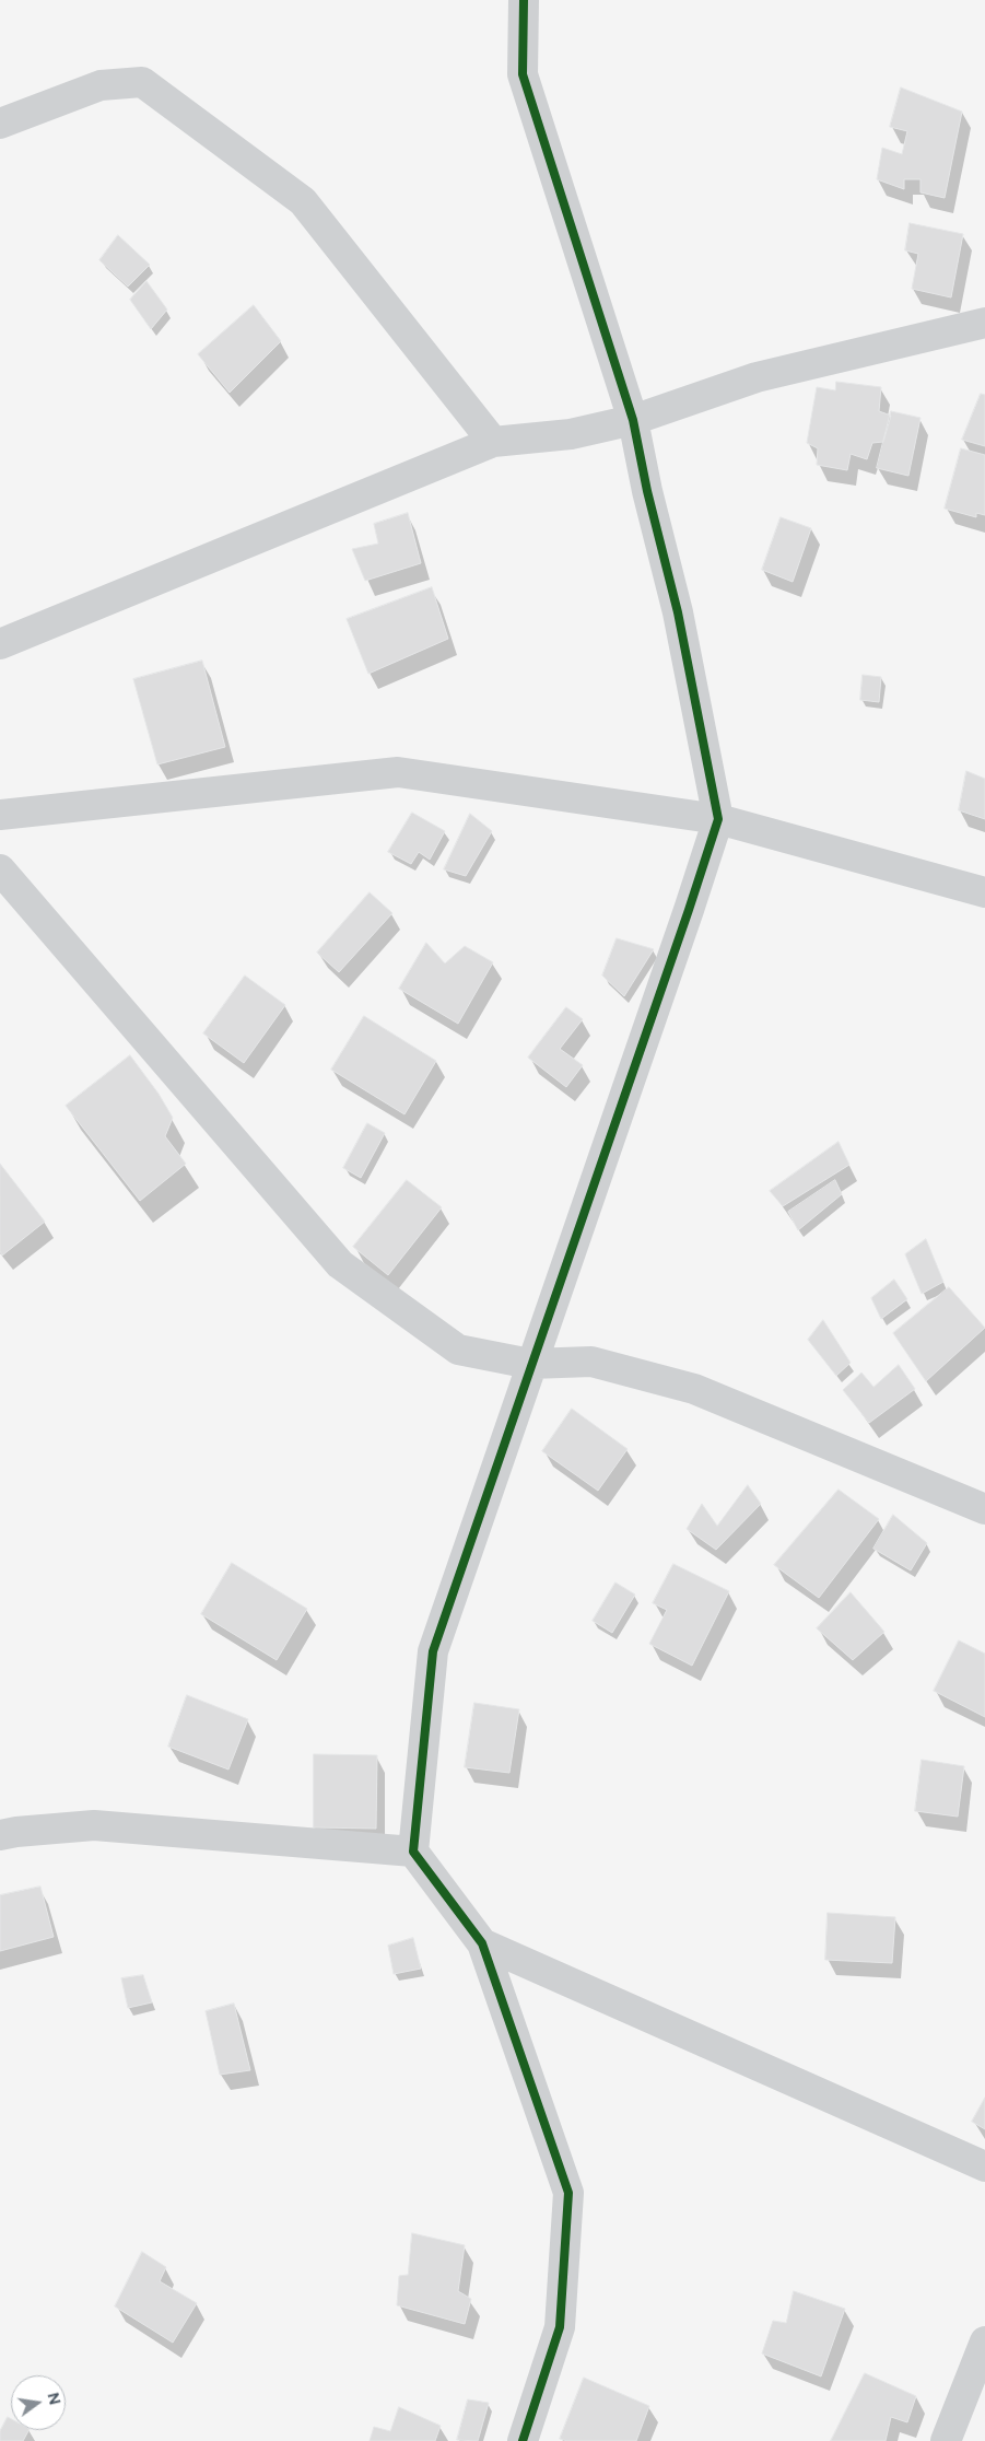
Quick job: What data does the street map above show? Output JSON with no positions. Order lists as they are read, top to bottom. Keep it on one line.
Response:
{"north":"right"}
